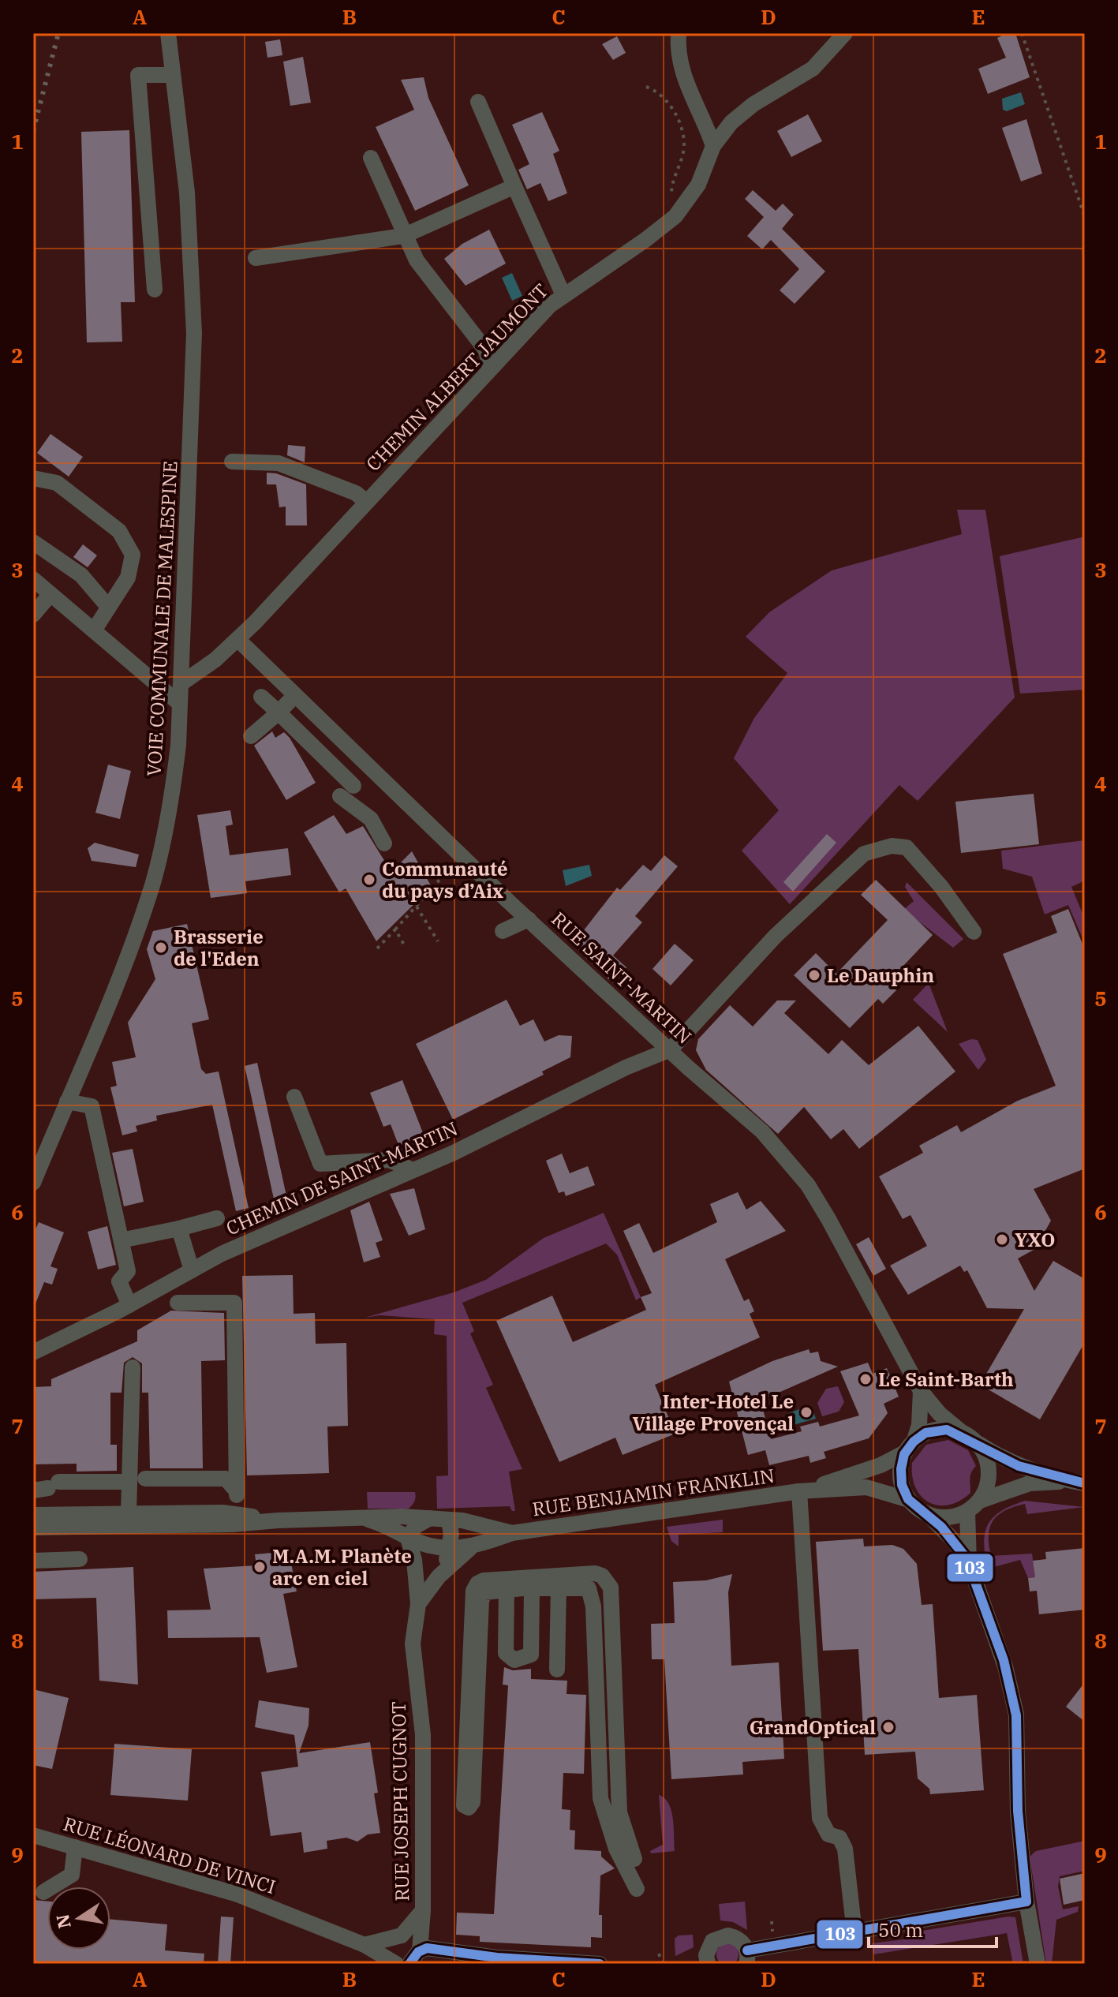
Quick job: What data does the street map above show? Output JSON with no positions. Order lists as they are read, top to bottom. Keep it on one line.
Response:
{"streets":{"street":["CHEMIN ALBERT JAUMONT","VOIE COMMUNALE DE MALESPINE","RUE SAINT-MARTIN","CHEMIN DE SAINT-MARTIN","RUE BENJAMIN FRANKLIN","RUE JOSEPH CUGNOT","RUE LÉONARD DE VINCI"]},"crossings":[["CHEMIN ALBERT JAUMONT","VOIE COMMUNALE DE MALESPINE"],["CHEMIN ALBERT JAUMONT","RUE SAINT-MARTIN"],["RUE SAINT-MARTIN","CHEMIN DE SAINT-MARTIN"],["RUE SAINT-MARTIN","RUE BENJAMIN FRANKLIN"]],"places":["Communauté du pays d’Aix","Brasserie de l'Eden","Le Dauphin","YXO","Le Saint-Barth","Inter-Hotel Le Village Provençal","M.A.M. Planète arc en ciel","GrandOptical"],"lines":["transit line 103"],"scale_bar":"50 m","north":"left","grid":{"columns":["A","B","C","D","E"],"rows":["1","2","3","4","5","6","7","8","9"]}}
